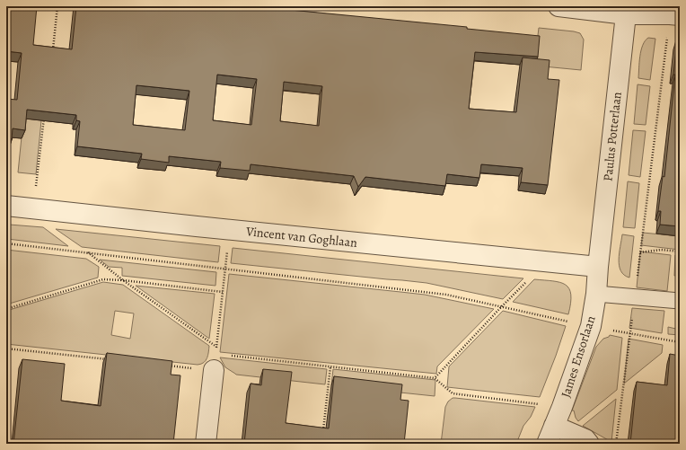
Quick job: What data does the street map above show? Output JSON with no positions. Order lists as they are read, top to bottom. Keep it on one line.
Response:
{"streets":{"street":["Paulus Potterlaan","Vincent van Goghlaan","James Ensorlaan"]},"crossings":[["Paulus Potterlaan","Vincent van Goghlaan"],["Paulus Potterlaan","James Ensorlaan"],["Vincent van Goghlaan","James Ensorlaan"]]}
